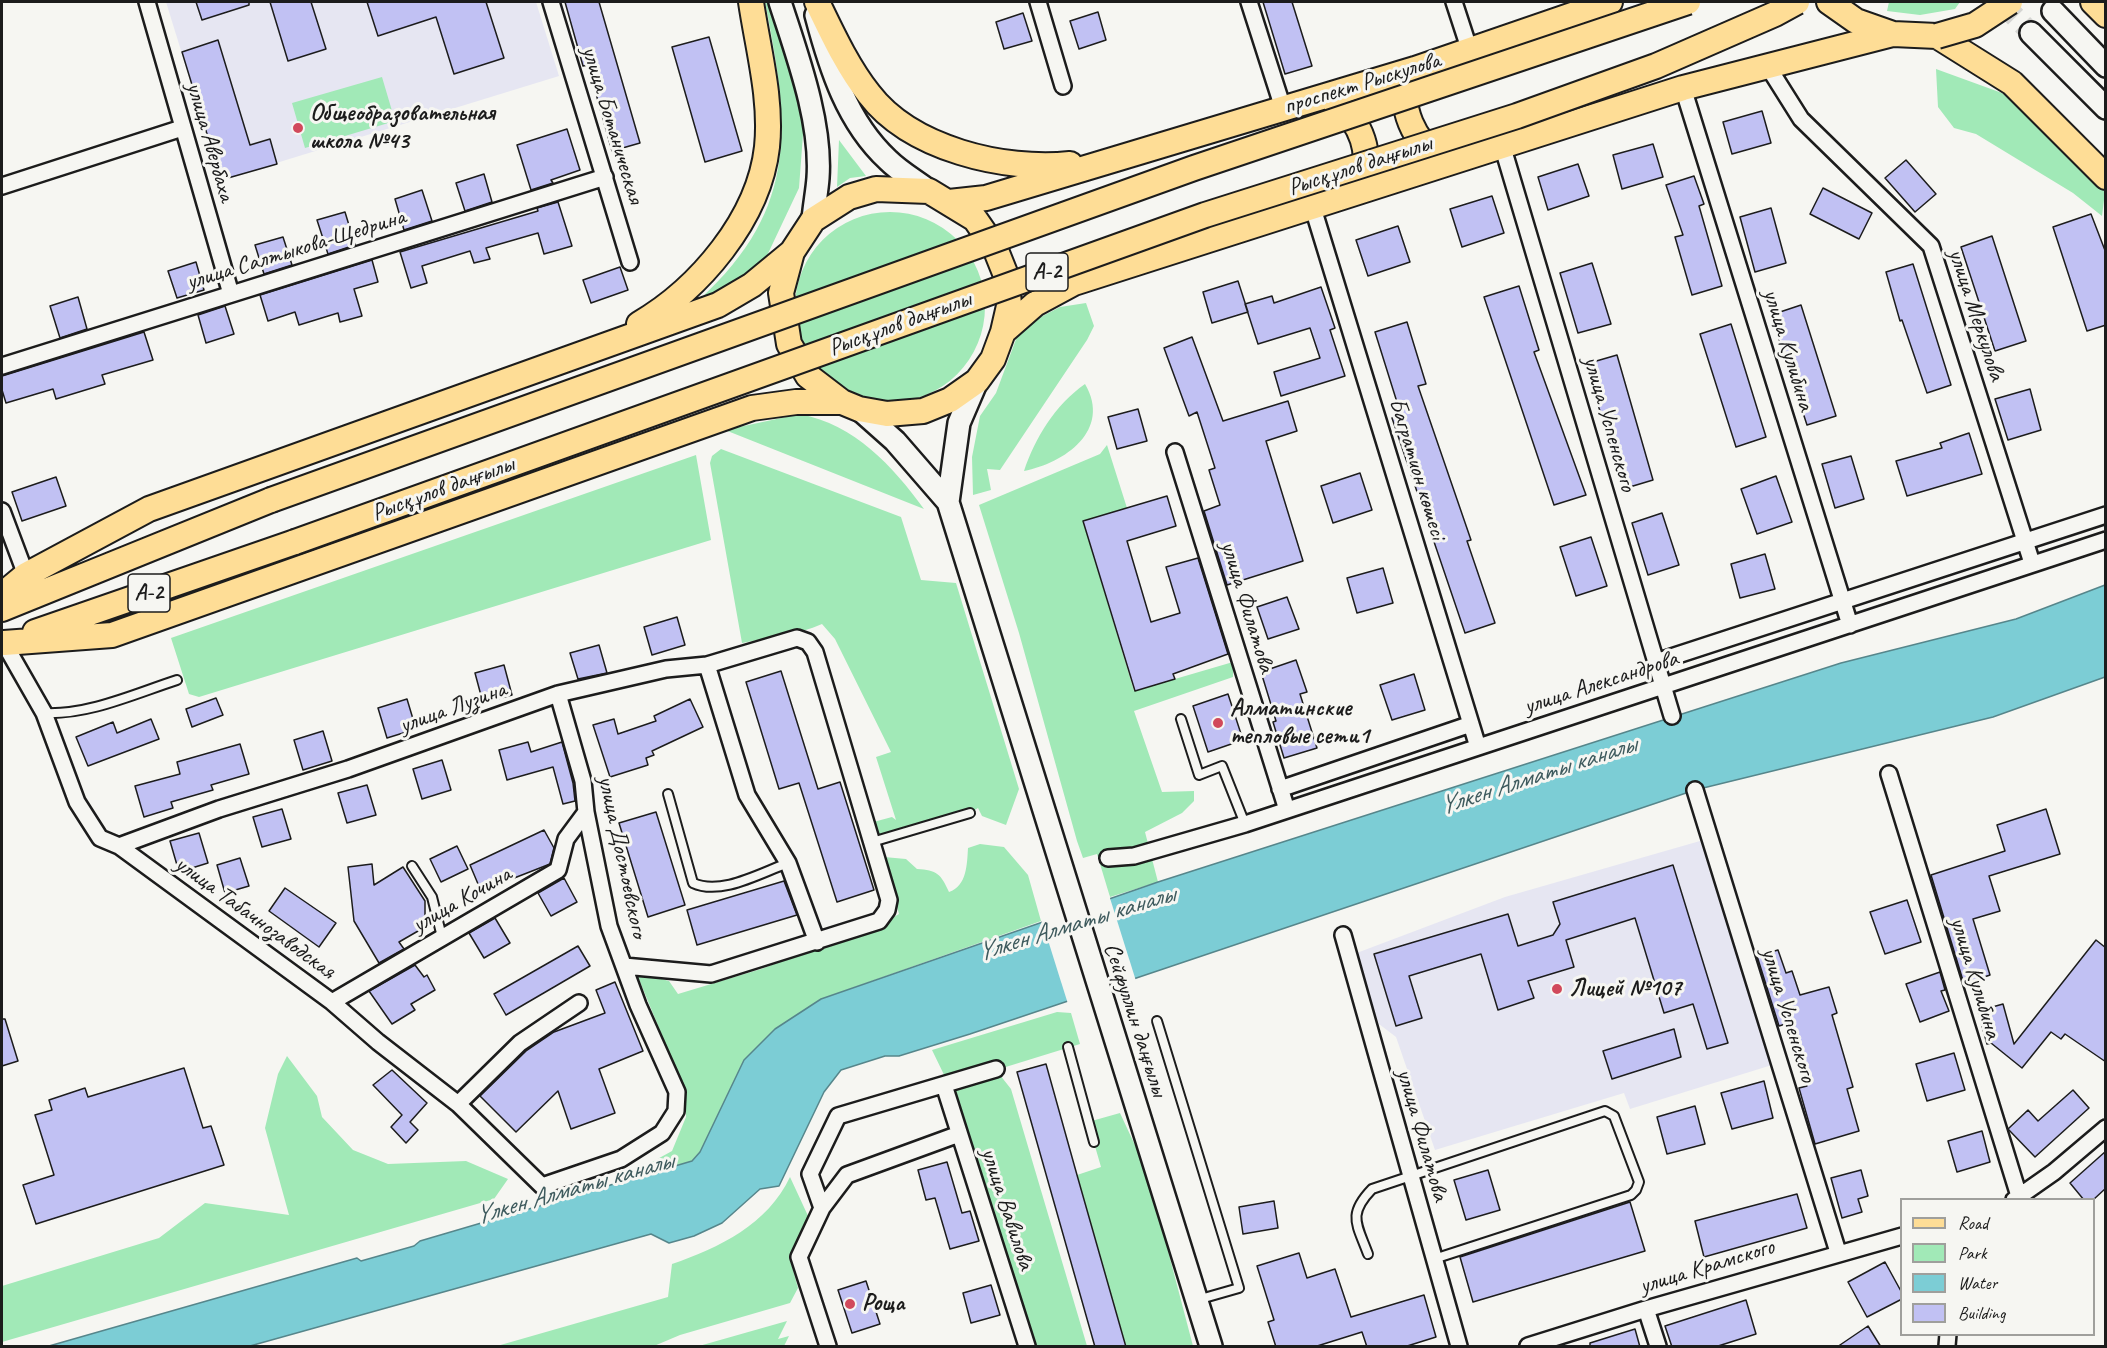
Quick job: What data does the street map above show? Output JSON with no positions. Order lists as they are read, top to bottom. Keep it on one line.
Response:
{"streets":{"main road":["проспект Рыскулова","Рысқұлов даңғылы","A-2","Сейфуллин даңғылы"],"street":["улица Ботаническая","улица Авербаха","улица Салтыкова-Щедрина","улица Меркулова","улица Кулибина","улица Успенского","Багратион көшесі","улица Филатова","улица Александрова","улица Лузина","улица Достоевского","улица Кочина","улица Табачнозаводская","улица Вавилова","улица Крамского"]},"crossings":[["улица Ботаническая","улица Салтыкова-Щедрина"],["улица Авербаха","улица Салтыкова-Щедрина"],["Рысқұлов даңғылы","улица Табачнозаводская"],["улица Меркулова","улица Александрова"],["улица Кулибина","улица Александрова"],["улица Успенского","улица Александрова"],["улица Успенского","улица Крамского"],["Багратион көшесі","улица Александрова"],["улица Филатова","улица Александрова"],["улица Лузина","улица Достоевского"],["улица Лузина","улица Табачнозаводская"],["улица Достоевского","улица Кочина"],["улица Достоевского","улица Табачнозаводская"],["улица Кочина","улица Табачнозаводская"]],"water":["Үлкен Алматы каналы"],"places":["Общеобразовательная школа №43","Алматинские тепловые сети1","Лицей №107","Роща"],"legend":["Road","Park","Water","Building"]}
